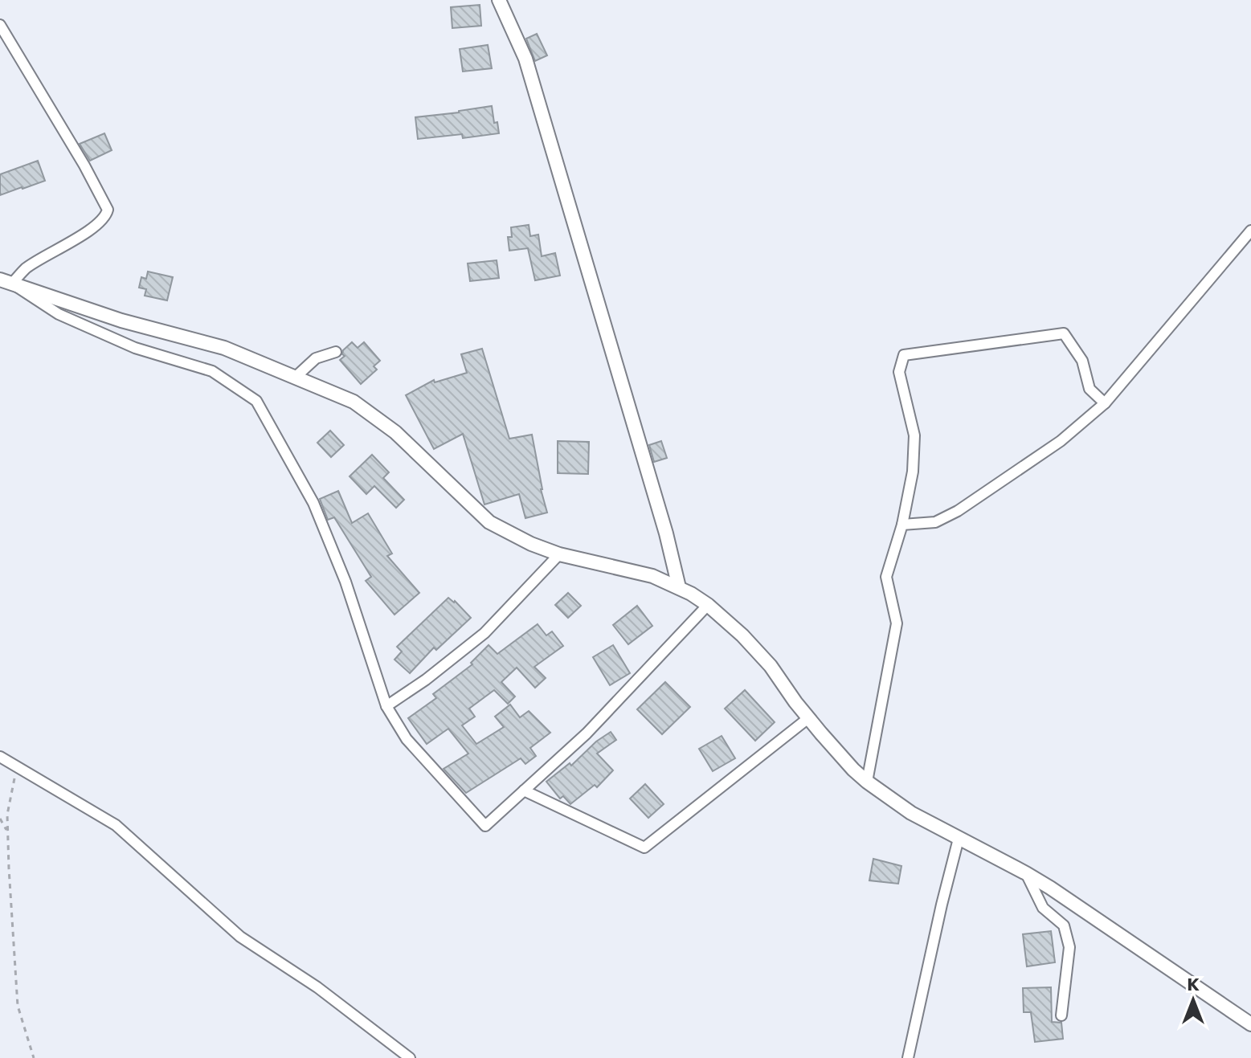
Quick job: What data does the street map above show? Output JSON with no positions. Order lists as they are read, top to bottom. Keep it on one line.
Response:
{"north":"top"}
